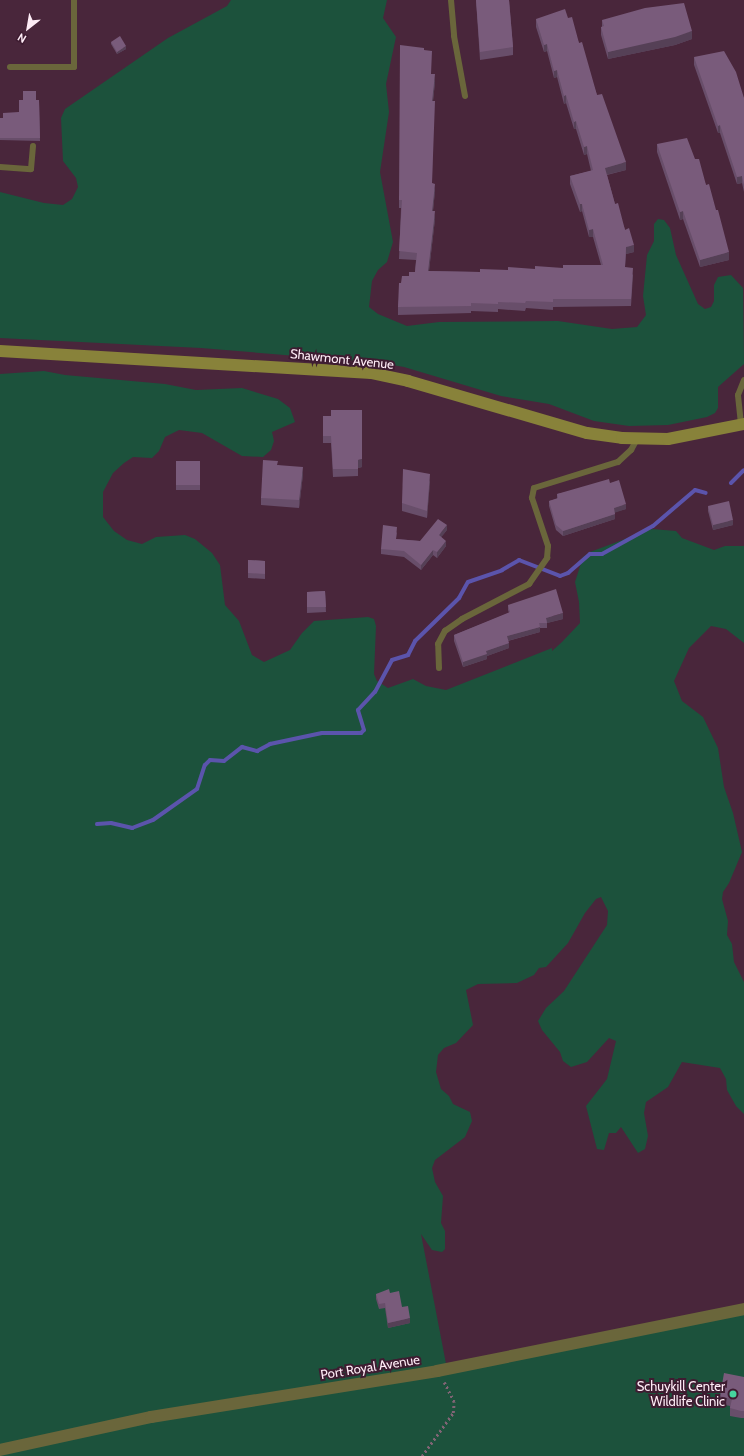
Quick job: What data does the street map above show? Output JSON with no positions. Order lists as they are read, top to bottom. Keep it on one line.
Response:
{"streets":{"main road":["Shawmont Avenue"],"street":["Port Royal Avenue"]},"places":["Schuykill Center Wildlife Clinic"],"north":"bottom left"}
